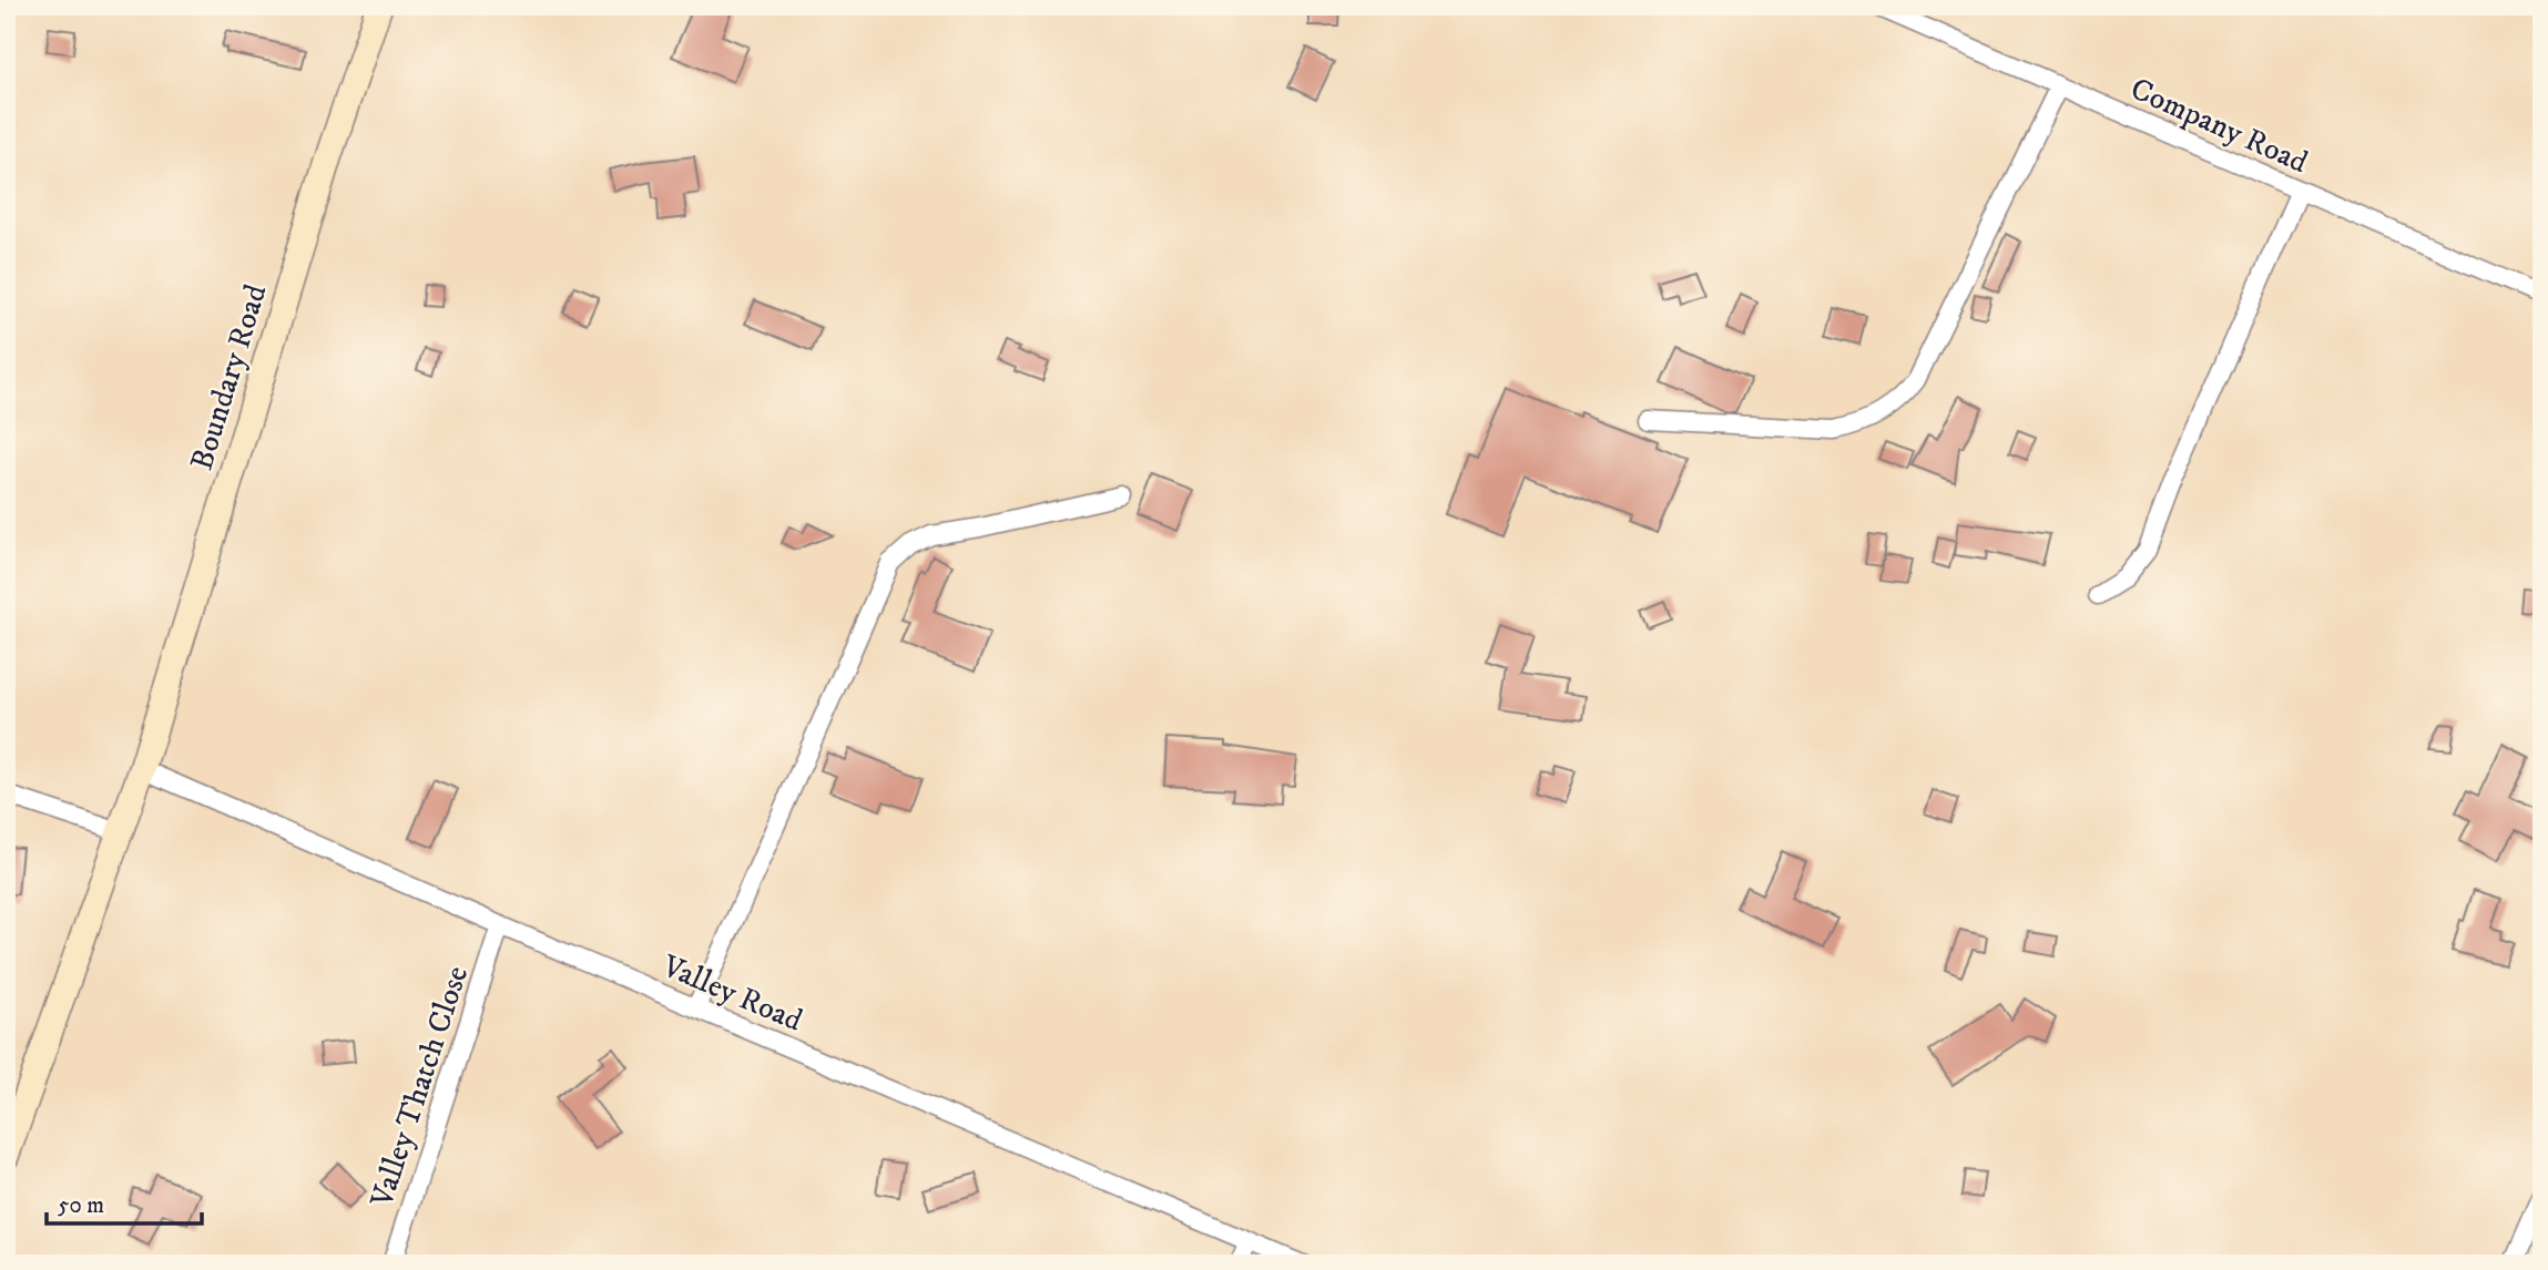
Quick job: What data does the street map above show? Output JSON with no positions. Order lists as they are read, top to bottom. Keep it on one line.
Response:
{"streets":{"main road":["Boundary Road"],"street":["Company Road","Valley Road","Valley Thatch Close"]},"crossings":[["Boundary Road","Valley Road"],["Valley Road","Valley Thatch Close"]],"scale_bar":"50 m"}
